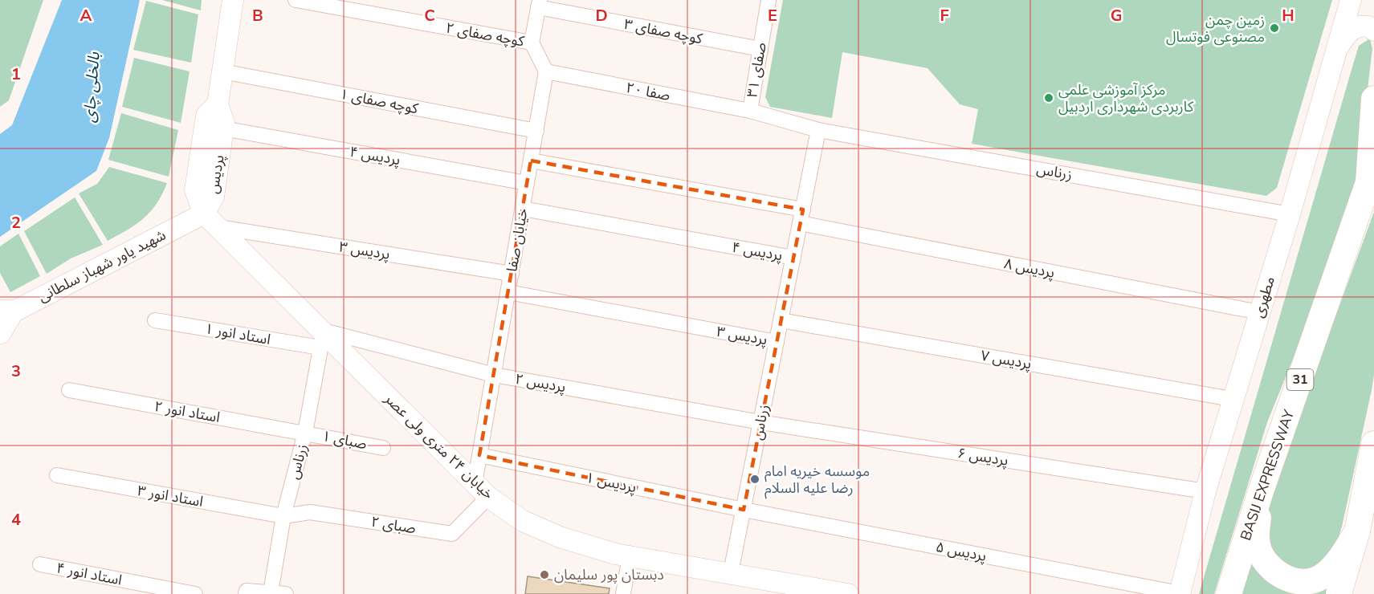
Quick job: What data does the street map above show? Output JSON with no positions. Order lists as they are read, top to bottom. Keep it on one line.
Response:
{"streets":{"highway":["31","BASIJ EXPRESSWAY"],"street":["کوچه صفای ۳","کوچه صفای ۲","صفای ۳۱","صفا ۲۰","کوچه صفای ۱","پردیس ۴","زرناس","پردیس","خیابان صفا","پردیس ۳","شهید یاور شهباز سلطانی","پردیس ۸","مطهری","استاد انور ۱","پردیس ۷","پردیس ۲","استاد انور ۲","صبای ۱","خیابان ۲۴ متری ولی عصر","پردیس ۶","پردیس ۱","استاد انور ۳","صبای ۲","پردیس ۵","استاد انور ۴"]},"crossings":[["کوچه صفای ۳","صفای ۳۱"],["صفای ۳۱","صفا ۲۰"],["صفای ۳۱","زرناس"],["صفا ۲۰","زرناس"],["صفا ۲۰","خیابان صفا"],["کوچه صفای ۱","پردیس"],["کوچه صفای ۱","خیابان صفا"],["پردیس ۴","زرناس"],["پردیس ۴","پردیس"],["پردیس ۴","خیابان صفا"],["زرناس","پردیس ۳"],["زرناس","پردیس ۸"],["زرناس","مطهری"],["زرناس","استاد انور ۱"],["زرناس","پردیس ۷"],["زرناس","پردیس ۲"],["زرناس","استاد انور ۲"],["زرناس","صبای ۱"],["زرناس","خیابان ۲۴ متری ولی عصر"],["زرناس","پردیس ۶"],["زرناس","پردیس ۱"],["زرناس","استاد انور ۳"],["زرناس","صبای ۲"],["زرناس","پردیس ۵"],["پردیس","پردیس ۳"],["پردیس","شهید یاور شهباز سلطانی"],["پردیس","خیابان ۲۴ متری ولی عصر"],["خیابان صفا","پردیس ۳"],["خیابان صفا","پردیس ۸"],["خیابان صفا","پردیس ۲"],["خیابان صفا","خیابان ۲۴ متری ولی عصر"],["خیابان صفا","پردیس ۱"],["خیابان صفا","صبای ۲"],["پردیس ۳","شهید یاور شهباز سلطانی"],["پردیس ۳","خیابان ۲۴ متری ولی عصر"],["شهید یاور شهباز سلطانی","خیابان ۲۴ متری ولی عصر"],["پردیس ۸","مطهری"],["مطهری","پردیس ۷"],["مطهری","پردیس ۶"],["مطهری","پردیس ۵"],["استاد انور ۱","پردیس ۲"],["استاد انور ۱","خیابان ۲۴ متری ولی عصر"],["پردیس ۲","خیابان ۲۴ متری ولی عصر"],["پردیس ۲","پردیس ۶"],["استاد انور ۲","صبای ۱"],["خیابان ۲۴ متری ولی عصر","صبای ۲"],["پردیس ۱","پردیس ۵"],["استاد انور ۳","صبای ۲"]],"water":["بالخلی چای"],"places":["زمین چمن مصنوعی فوتسال","مرکز آموزشی علمی کاربردی شهرداری اردبیل","موسسه خیریه امام رضا علیه السلام","دبستان پور سلیمان"],"grid":{"columns":["A","B","C","D","E","F","G","H"],"rows":["1","2","3","4"]}}
